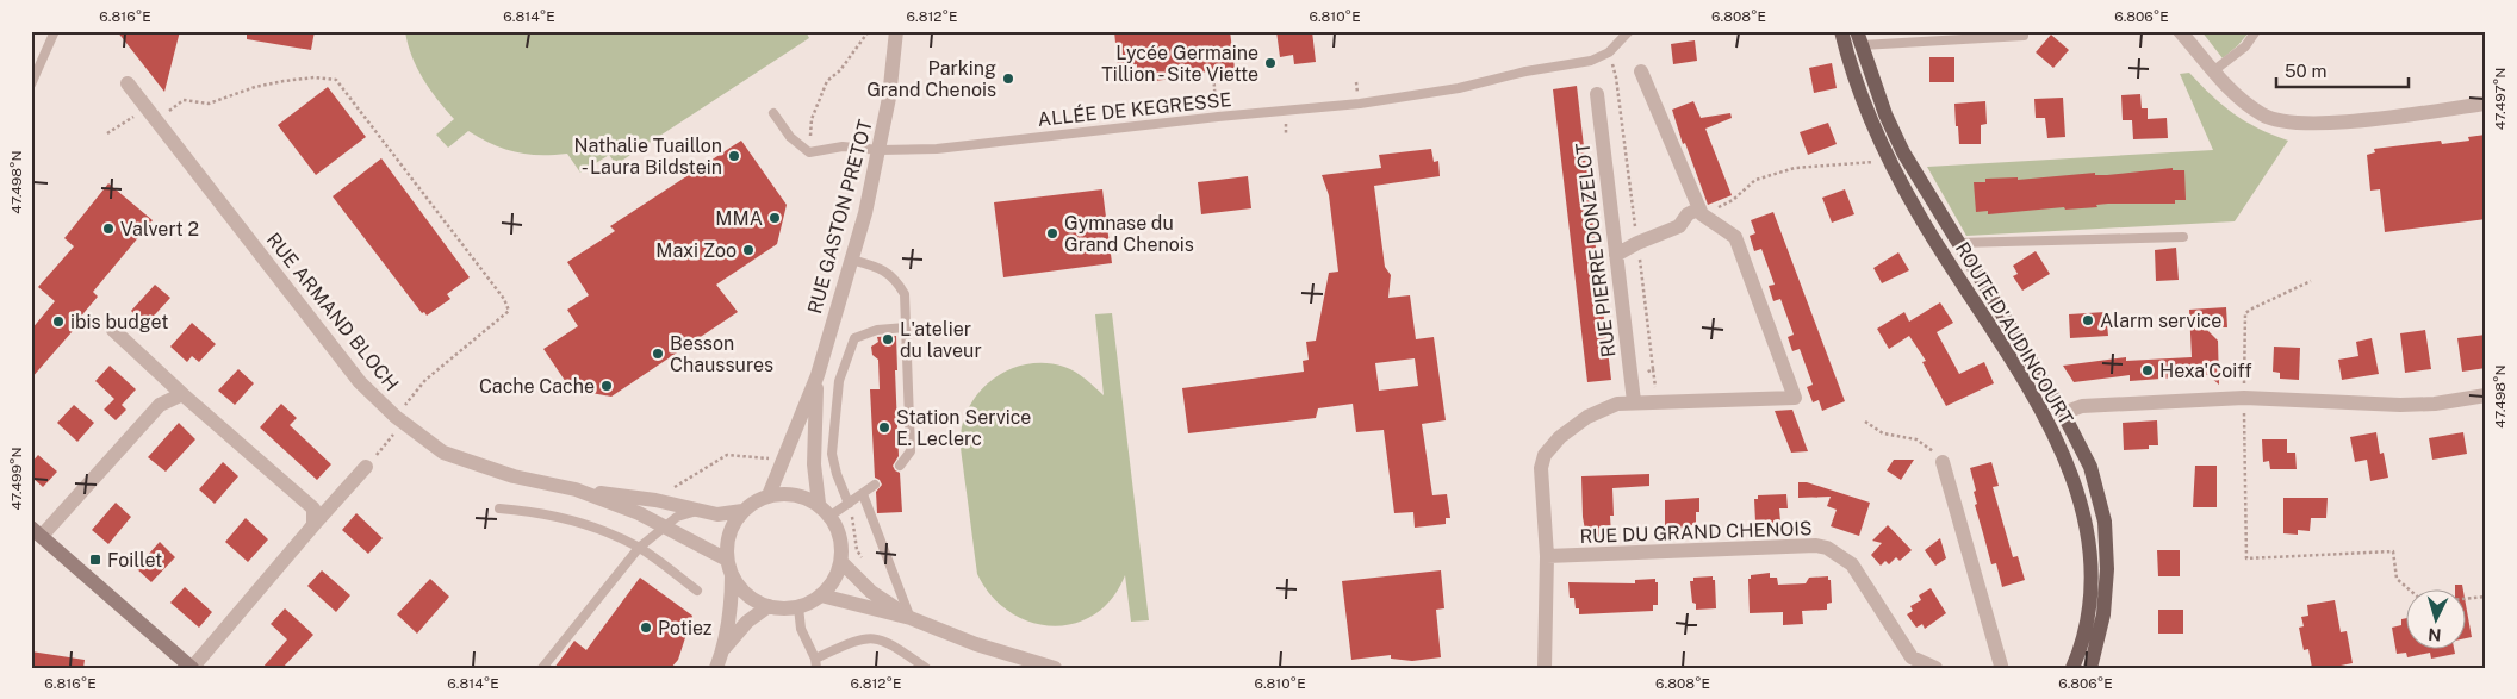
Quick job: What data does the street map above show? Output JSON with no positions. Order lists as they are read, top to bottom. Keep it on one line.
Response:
{"streets":{"main road":["ROUTE D'AUDINCOURT"],"street":["RUE GASTON PRETOT","RUE PIERRE DONZELOT","RUE ARMAND BLOCH","RUE DU GRAND CHENOIS"],"lane":["ALLÉE DE KEGRESSE"]},"crossings":[["ALLÉE DE KEGRESSE","RUE GASTON PRETOT"],["RUE GASTON PRETOT","RUE ARMAND BLOCH"]],"places":{"other":["Lycée Germaine Tillion - Site Viette","Parking Grand Chenois","Nathalie Tuaillon - Laura Bildstein","MMA","Valvert 2","Gymnase du Grand Chenois","Maxi Zoo","Alarm service","ibis budget","L'atelier du laveur","Besson Chaussures","Hexa'Coiff","Cache Cache","Station Service E. Leclerc","Potiez"],"transit":["Foillet"]},"scale_bar":"50 m","north":"bottom","coordinates":["6.816°E","6.814°E","6.812°E","6.810°E","6.808°E","6.806°E","47.497°N","47.498°N","47.499°N"]}
